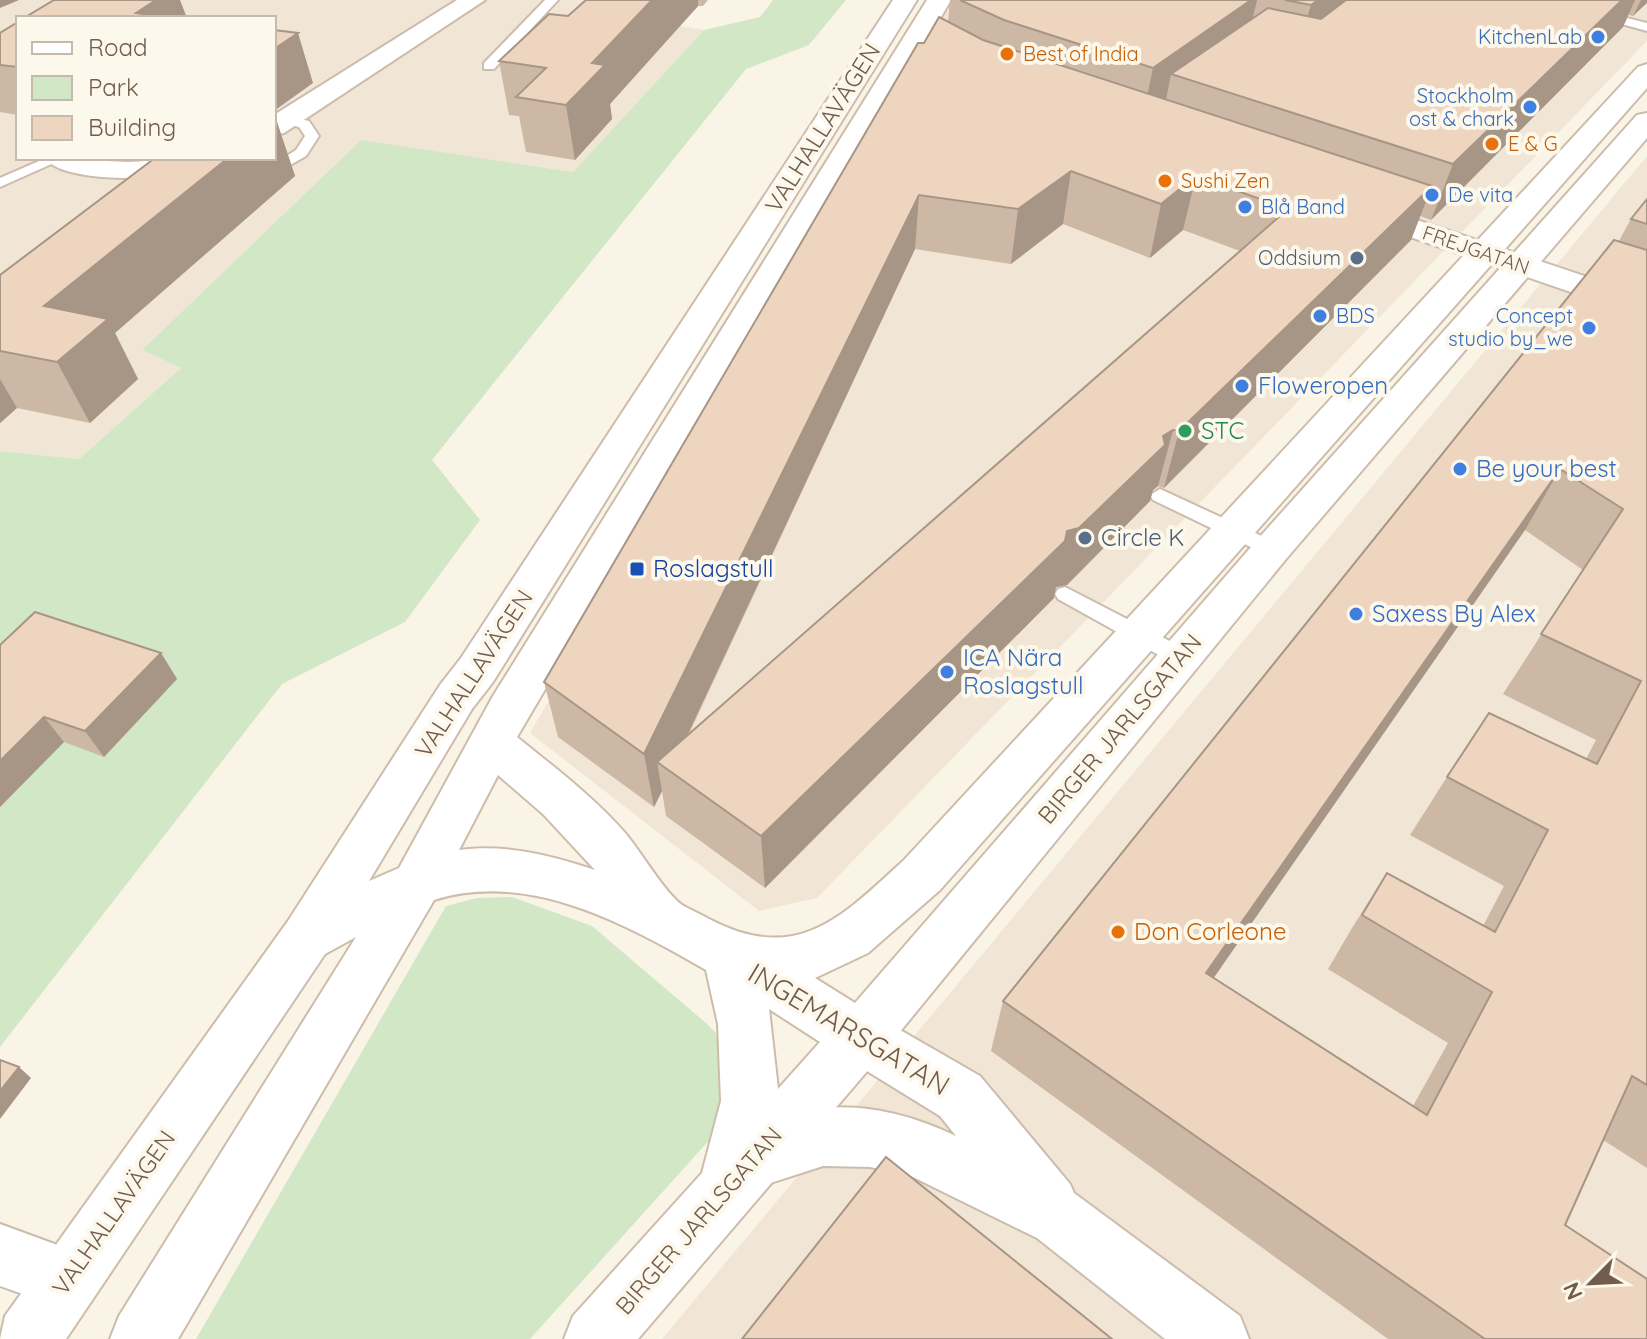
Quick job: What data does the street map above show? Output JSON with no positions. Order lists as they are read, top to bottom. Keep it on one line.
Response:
{"streets":{"street":["VALHALLAVÄGEN","FREJGATAN","BIRGER JARLSGATAN","INGEMARSGATAN"]},"crossings":[["VALHALLAVÄGEN","INGEMARSGATAN"],["FREJGATAN","BIRGER JARLSGATAN"],["BIRGER JARLSGATAN","INGEMARSGATAN"]],"places":{"other":["KitchenLab","Best of India","Stockholm ost & chark","E & G","Sushi Zen","De vita","Blå Band","Oddsium","BDS","Concept studio by_we","Floweropen","STC","Be your best","Circle K","Saxess By Alex","ICA Nära Roslagstull","Don Corleone"],"transit":["Roslagstull"]},"legend":["Road","Park","Building"],"north":"bottom left"}
